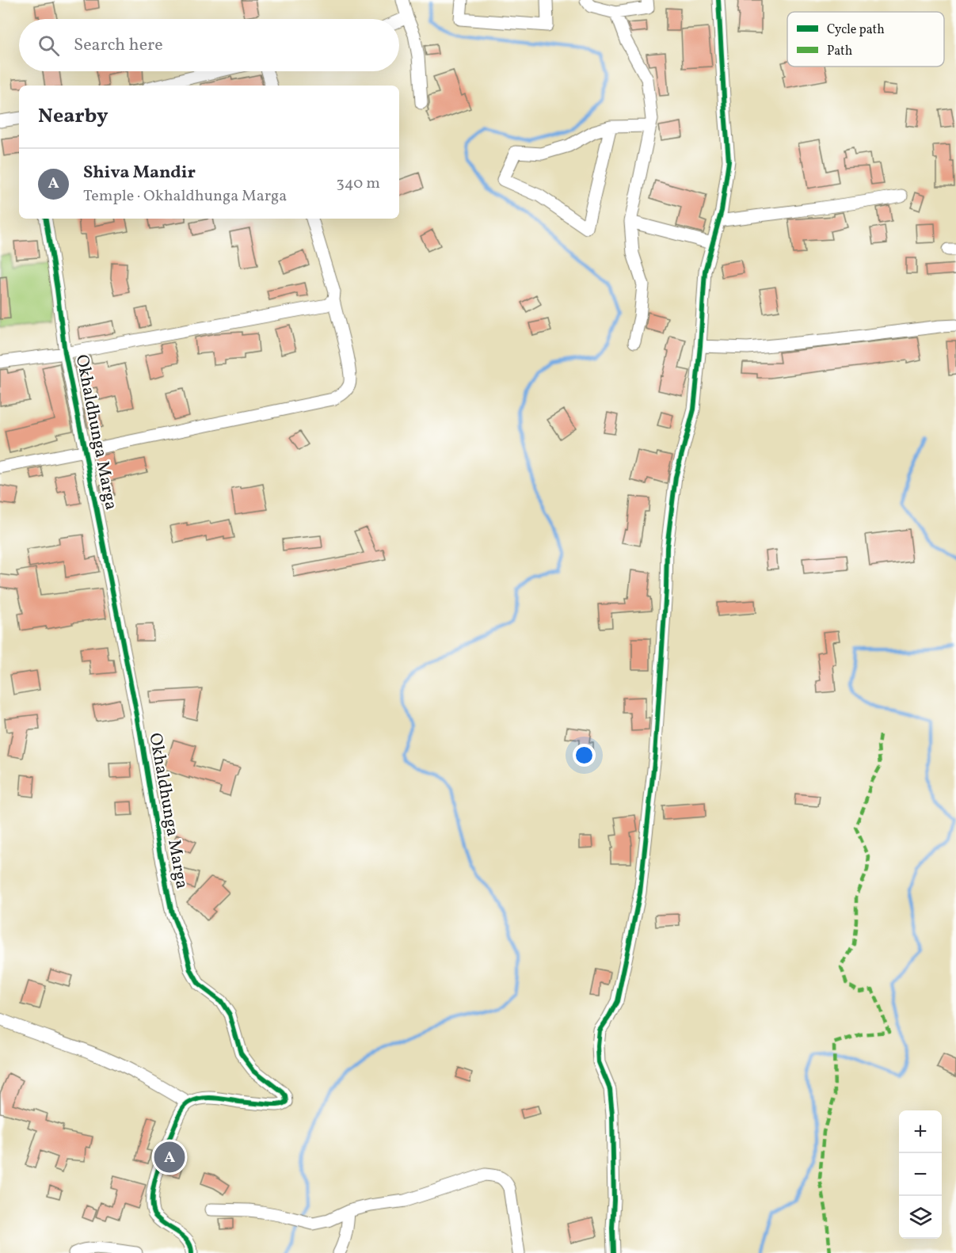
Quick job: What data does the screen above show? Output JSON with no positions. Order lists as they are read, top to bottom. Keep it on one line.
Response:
{"streets":{"street":["Okhaldhunga Marga"]},"legend":["Cycle path","Path"],"page":{"search":"Search here","heading":"Nearby","list":[{"mark":"A","name":"Shiva Mandir","note":"Temple · Okhaldhunga Marga","value":"340 m"}],"map_buttons":["+","−"],"pins":"A"}}
